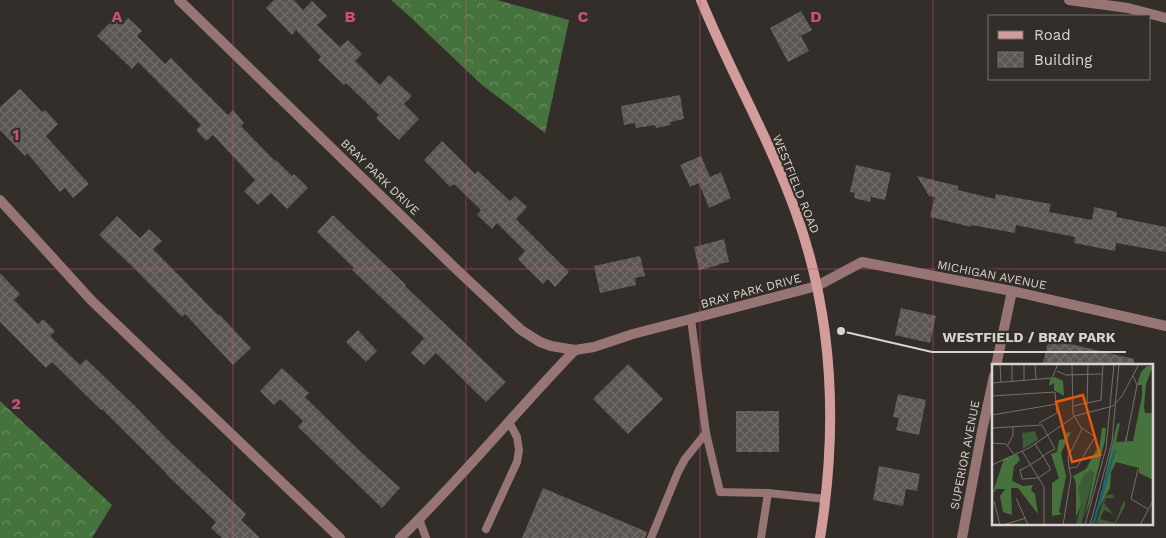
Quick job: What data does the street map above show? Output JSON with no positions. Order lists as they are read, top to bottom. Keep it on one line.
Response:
{"streets":{"main road":["WESTFIELD ROAD"],"street":["BRAY PARK DRIVE","MICHIGAN AVENUE","SUPERIOR AVENUE"]},"crossings":[["BRAY PARK DRIVE","WESTFIELD ROAD"],["BRAY PARK DRIVE","MICHIGAN AVENUE"],["WESTFIELD ROAD","MICHIGAN AVENUE"]],"places":["WESTFIELD / BRAY PARK"],"legend":["Road","Building"],"grid":{"columns":["A","B","C","D"],"rows":["1","2"]}}
